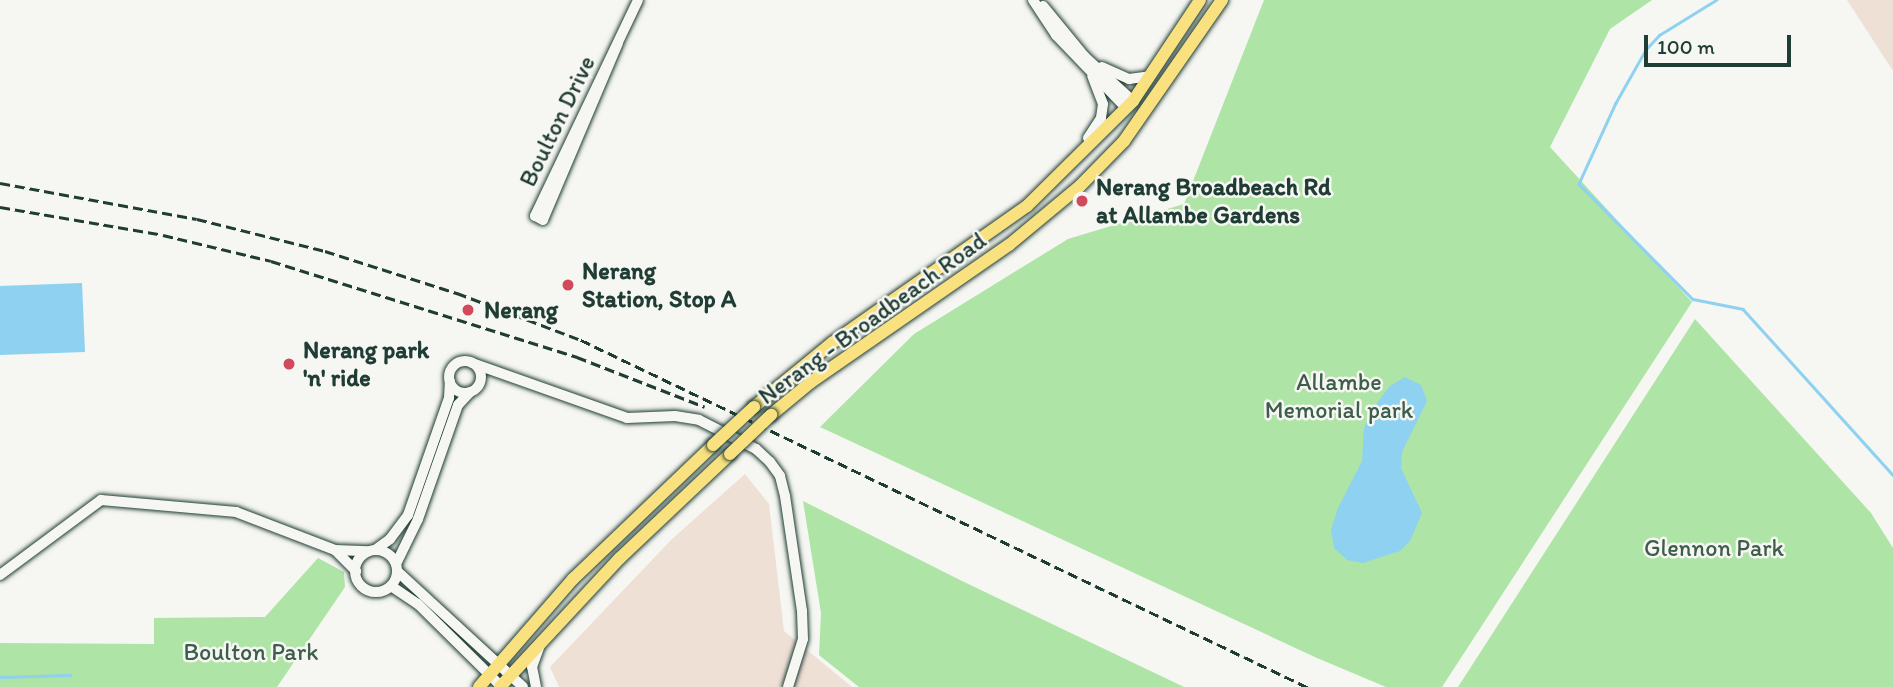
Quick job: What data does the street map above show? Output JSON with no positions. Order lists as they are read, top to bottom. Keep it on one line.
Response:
{"streets":{"main road":["Nerang - Broadbeach Road"],"street":["Boulton Drive"]},"parks":["Allambe Memorial park","Glennon Park","Boulton Park"],"places":["Nerang Broadbeach Rd at Allambe Gardens","Nerang Station, Stop A","Nerang","Nerang park 'n' ride"],"scale_bar":"100 m"}
